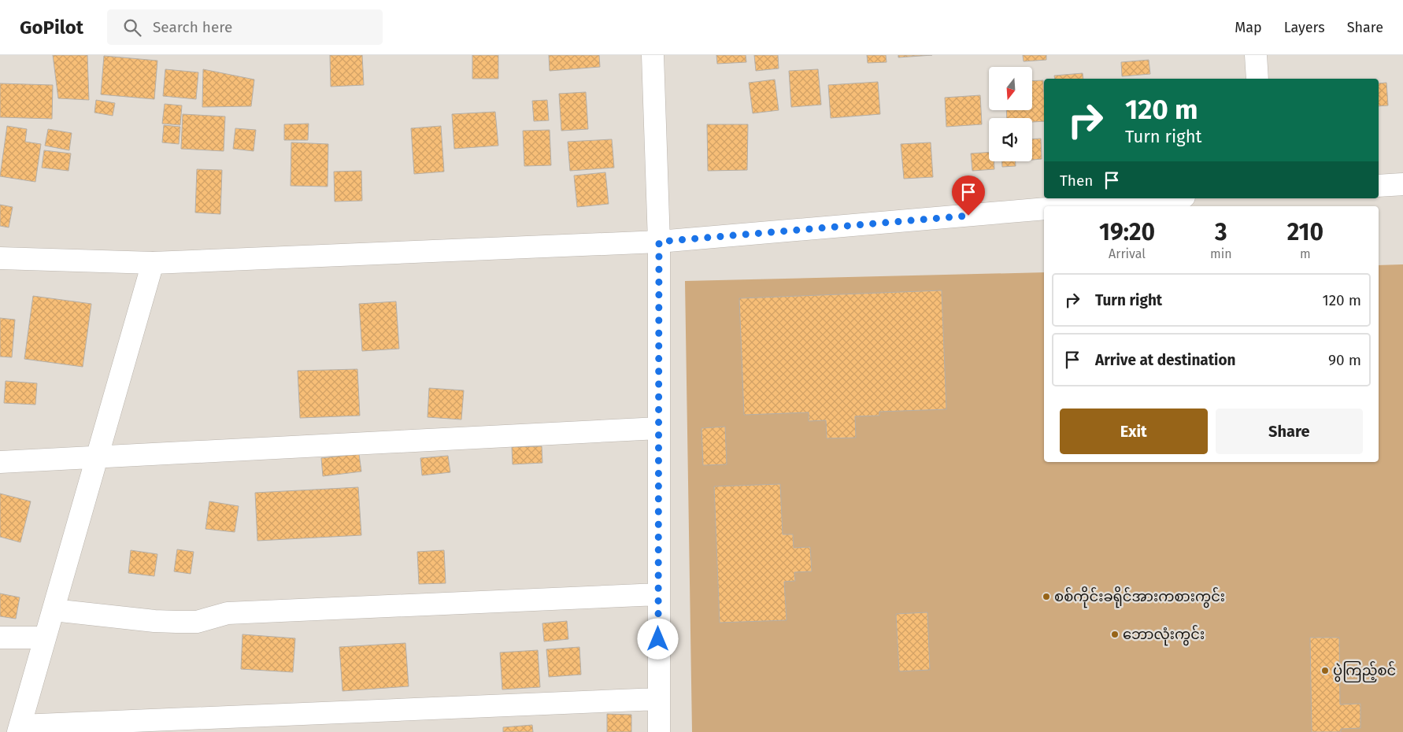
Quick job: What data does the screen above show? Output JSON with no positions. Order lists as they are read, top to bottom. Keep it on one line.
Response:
{"places":["စစ်ကိုင်းခရိုင်အားကစားကွင်း","ဘောလုံးကွင်း","ပွဲကြည့်စင်"],"north":"bottom","page":{"header":"GoPilot","search":"Search here","nav":["Map","Layers","Share"],"turn":["120 m","Turn right"],"then":"Then","eta":["19:20","Arrival","3","min","210","m"],"list":[{"name":"Turn right","value":"120 m"},{"name":"Arrive at destination","value":"90 m"}],"buttons":["Exit","Share"]}}
